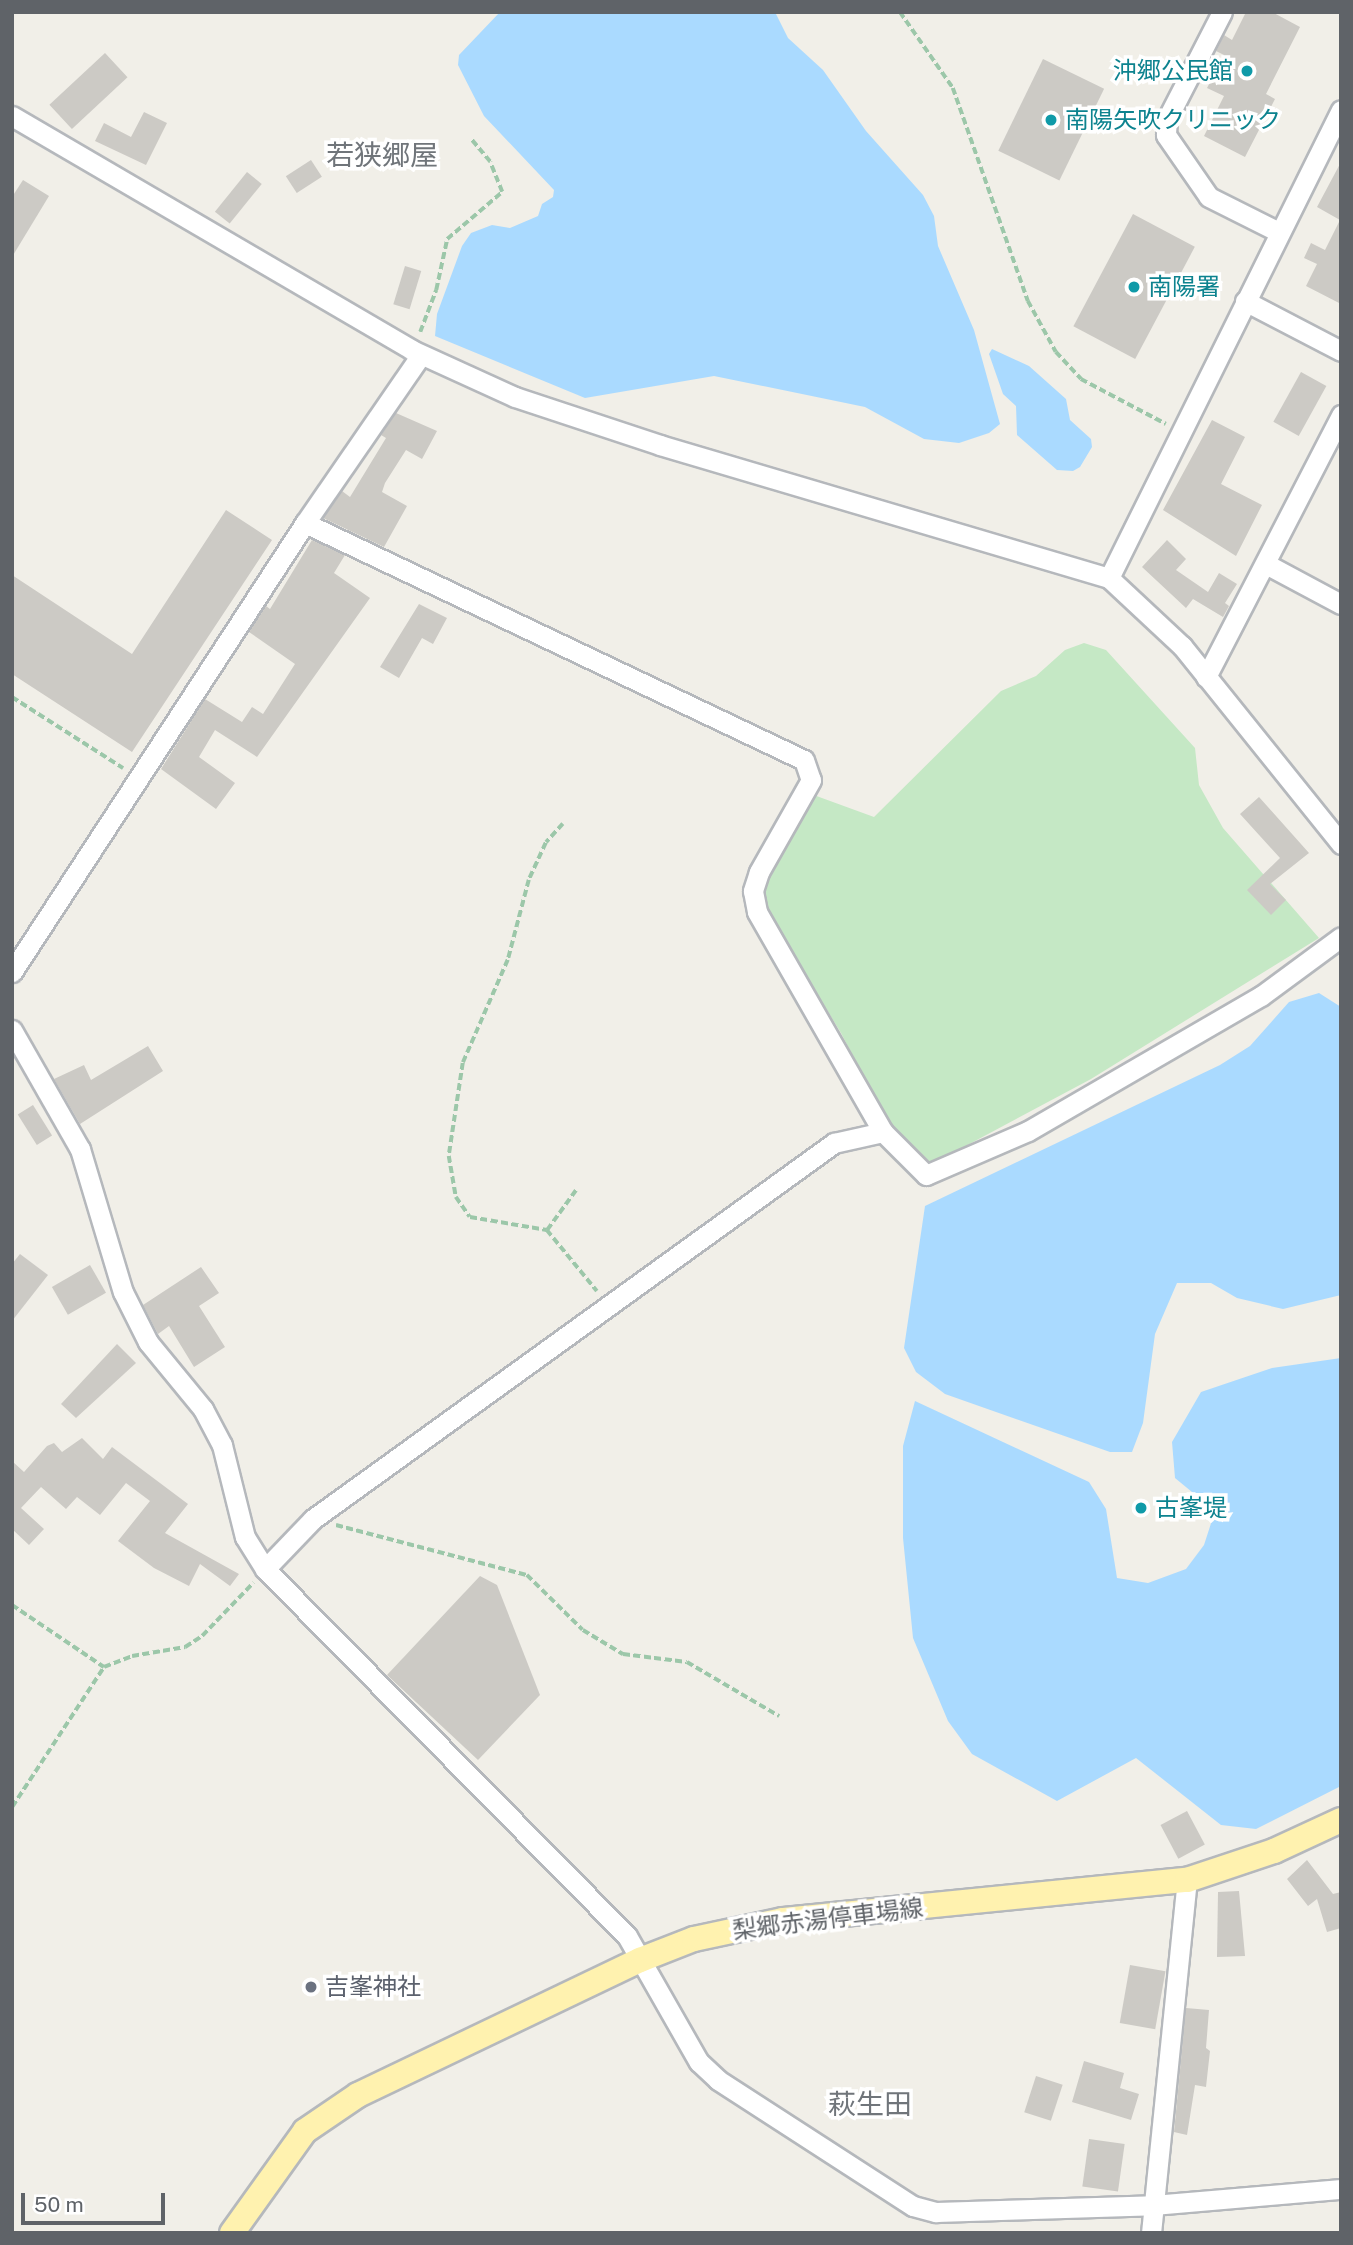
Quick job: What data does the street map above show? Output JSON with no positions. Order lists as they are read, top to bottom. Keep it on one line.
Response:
{"streets":{"main road":["梨郷赤湯停車場線"]},"districts":["若狭郷屋","萩生田"],"places":["沖郷公民館","南陽矢吹クリニック","南陽署","古峯堤","吉峯神社"],"scale_bar":"50 m"}
